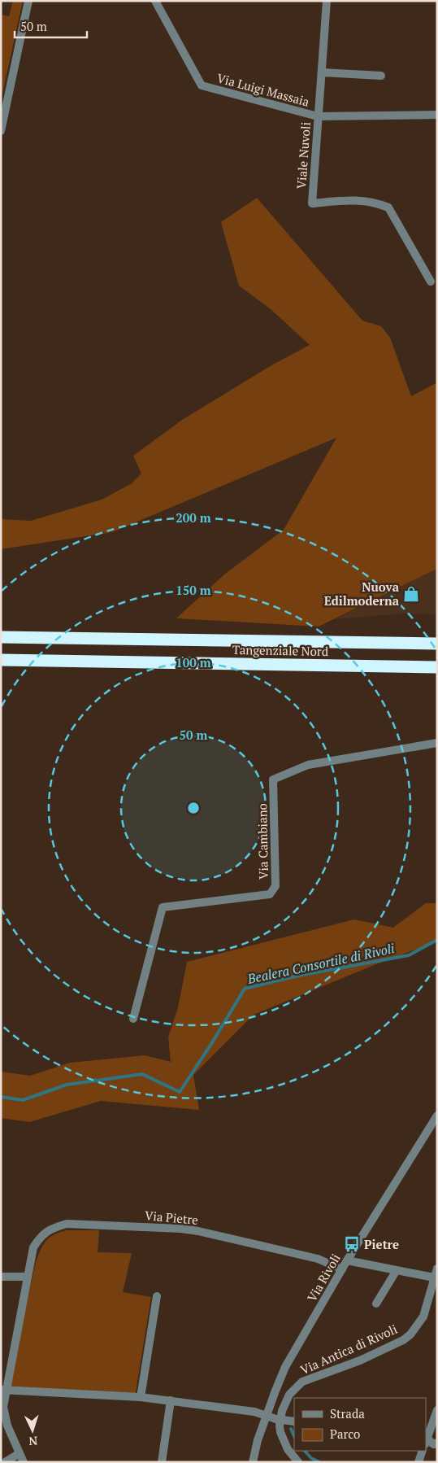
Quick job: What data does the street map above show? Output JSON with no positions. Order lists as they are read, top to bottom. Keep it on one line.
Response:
{"streets":{"highway":["Tangenziale Nord"],"street":["Via Luigi Massaia","Viale Nuvoli","Via Cambiano","Via Pietre","Via Rivoli","Via Antica di Rivoli"]},"crossings":[["Via Luigi Massaia","Viale Nuvoli"],["Via Pietre","Via Rivoli"]],"water":["Bealera Consortile di Rivoli"],"places":{"shop":["Nuova Edilmoderna"],"bus stop":["Pietre"]},"legend":["Strada","Parco"],"scale_bar":"50 m","north":"bottom","rings":["200 m","150 m","100 m","50 m"]}
